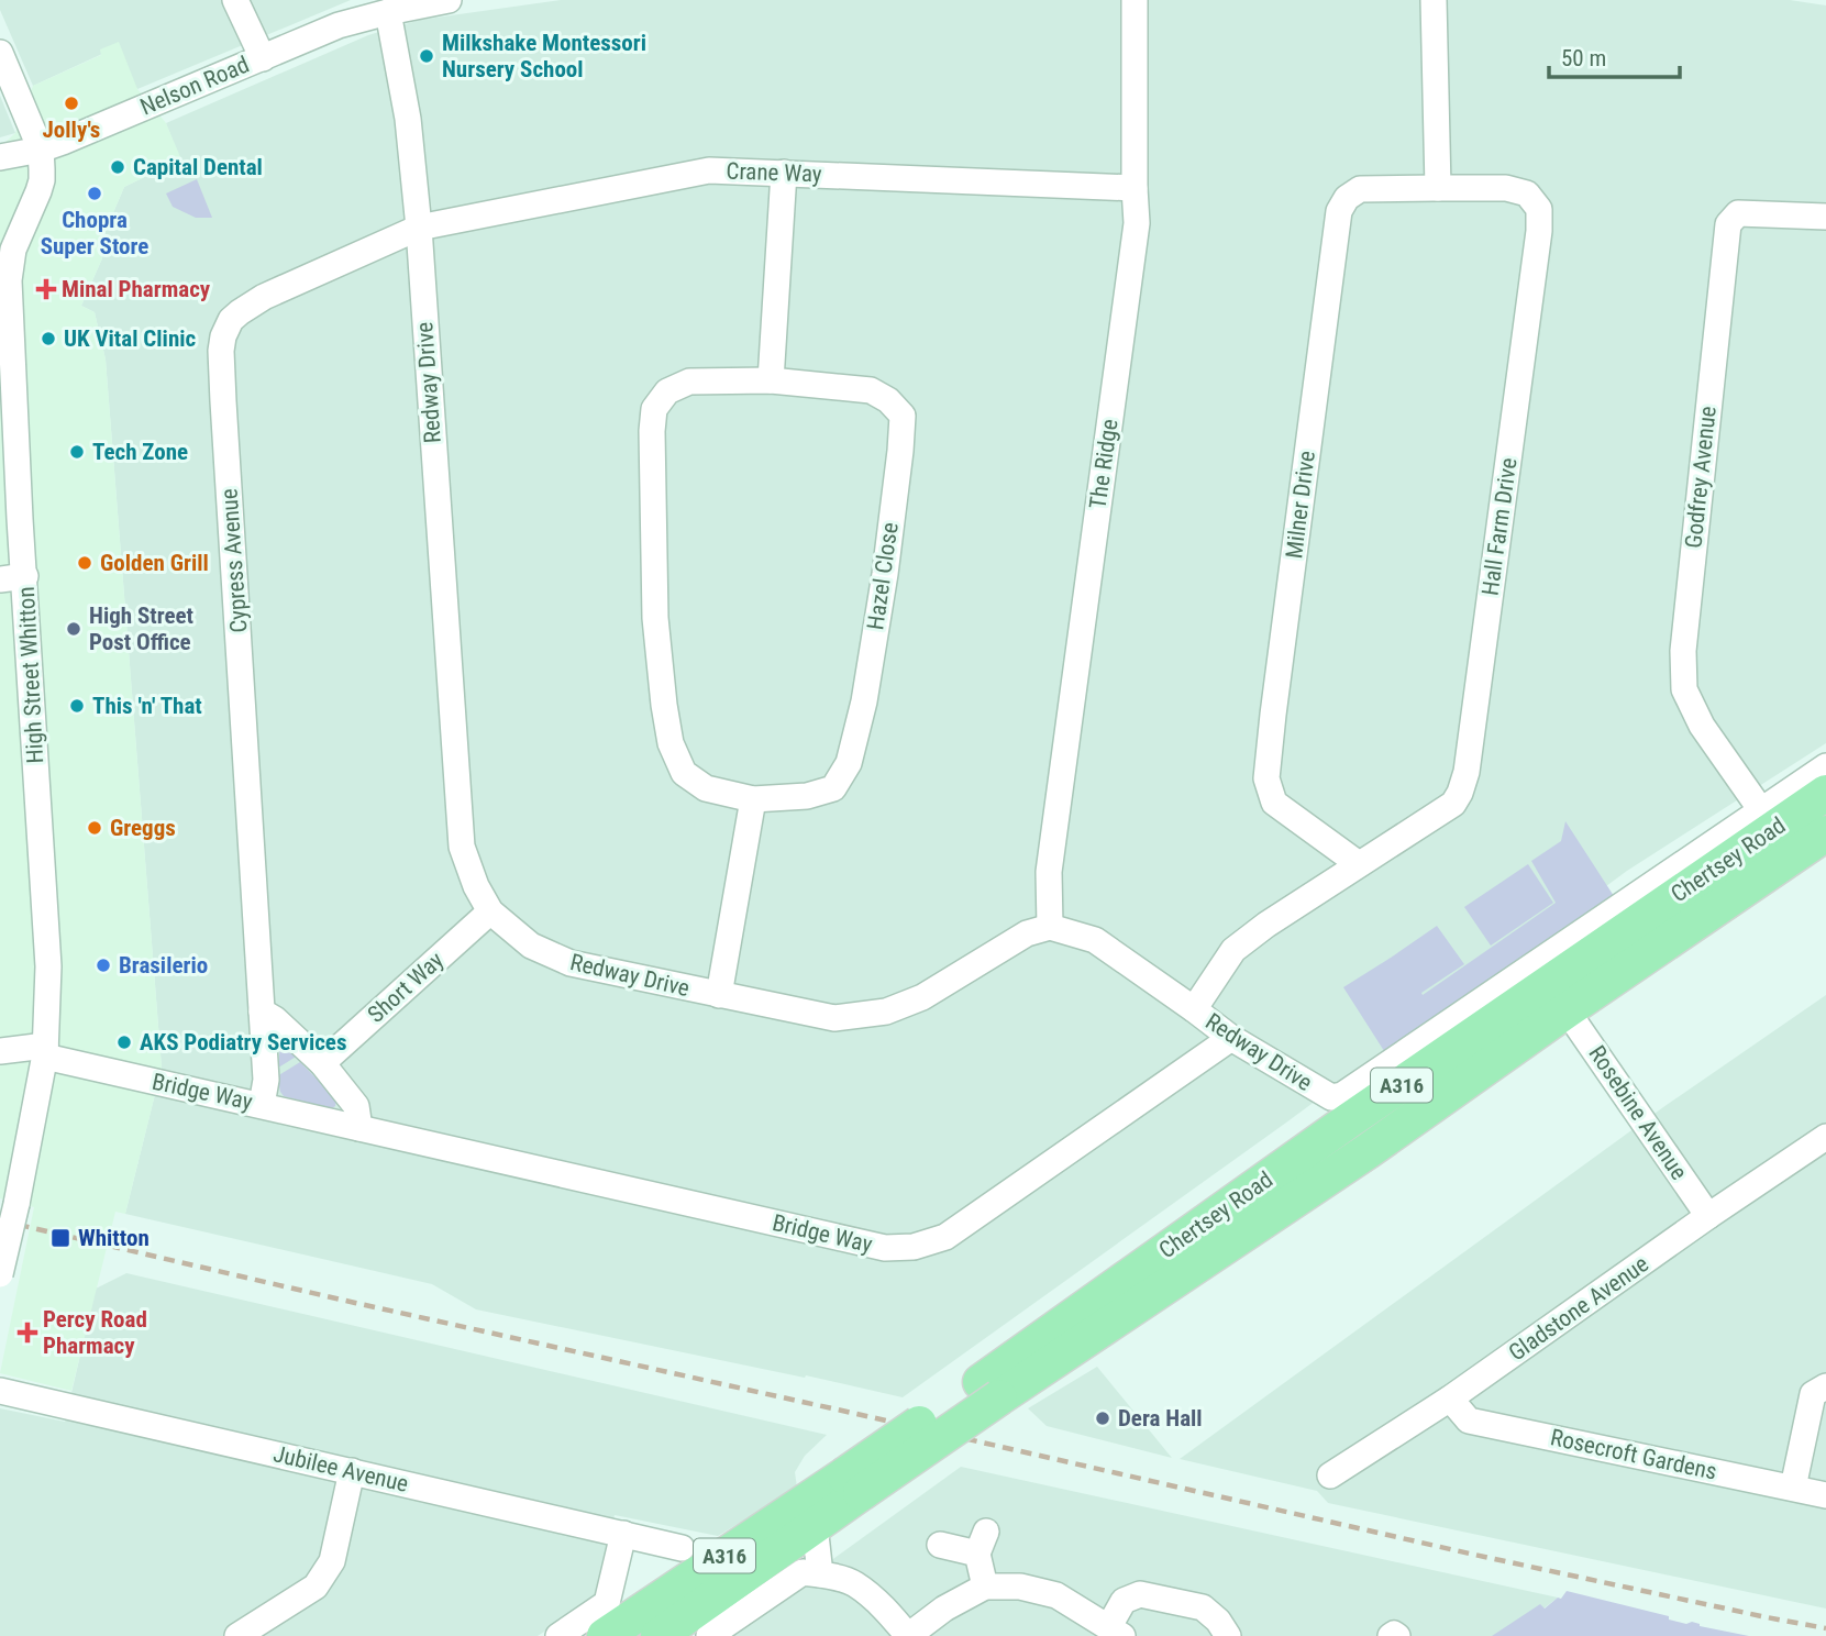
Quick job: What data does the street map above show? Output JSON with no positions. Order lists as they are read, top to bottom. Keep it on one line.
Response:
{"streets":{"highway":["Chertsey Road","A316"],"street":["Nelson Road","Crane Way","Redway Drive","The Ridge","Godfrey Avenue","Milner Drive","Hall Farm Drive","Cypress Avenue","Hazel Close","High Street Whitton","Short Way","Bridge Way","Rosebine Avenue","Gladstone Avenue","Rosecroft Gardens","Jubilee Avenue"]},"crossings":[["Nelson Road","Redway Drive"],["Nelson Road","High Street Whitton"],["Crane Way","Redway Drive"],["Crane Way","The Ridge"],["Crane Way","Cypress Avenue"],["Redway Drive","The Ridge"],["Redway Drive","Godfrey Avenue"],["Redway Drive","Hall Farm Drive"],["Redway Drive","Cypress Avenue"],["Redway Drive","Short Way"],["Redway Drive","Bridge Way"],["Milner Drive","Hall Farm Drive"],["Cypress Avenue","Bridge Way"],["High Street Whitton","Bridge Way"],["Chertsey Road","Rosebine Avenue"],["Rosebine Avenue","Gladstone Avenue"],["Gladstone Avenue","Rosecroft Gardens"]],"places":{"other":["Milkshake Montessori Nursery School","Jolly's","Capital Dental","Chopra Super Store","UK Vital Clinic","Tech Zone","Golden Grill","High Street Post Office","This 'n' That","Greggs","Brasilerio","AKS Podiatry Services","Dera Hall"],"health":["Minal Pharmacy","Percy Road Pharmacy"],"transit":["Whitton"]},"scale_bar":"50 m"}
